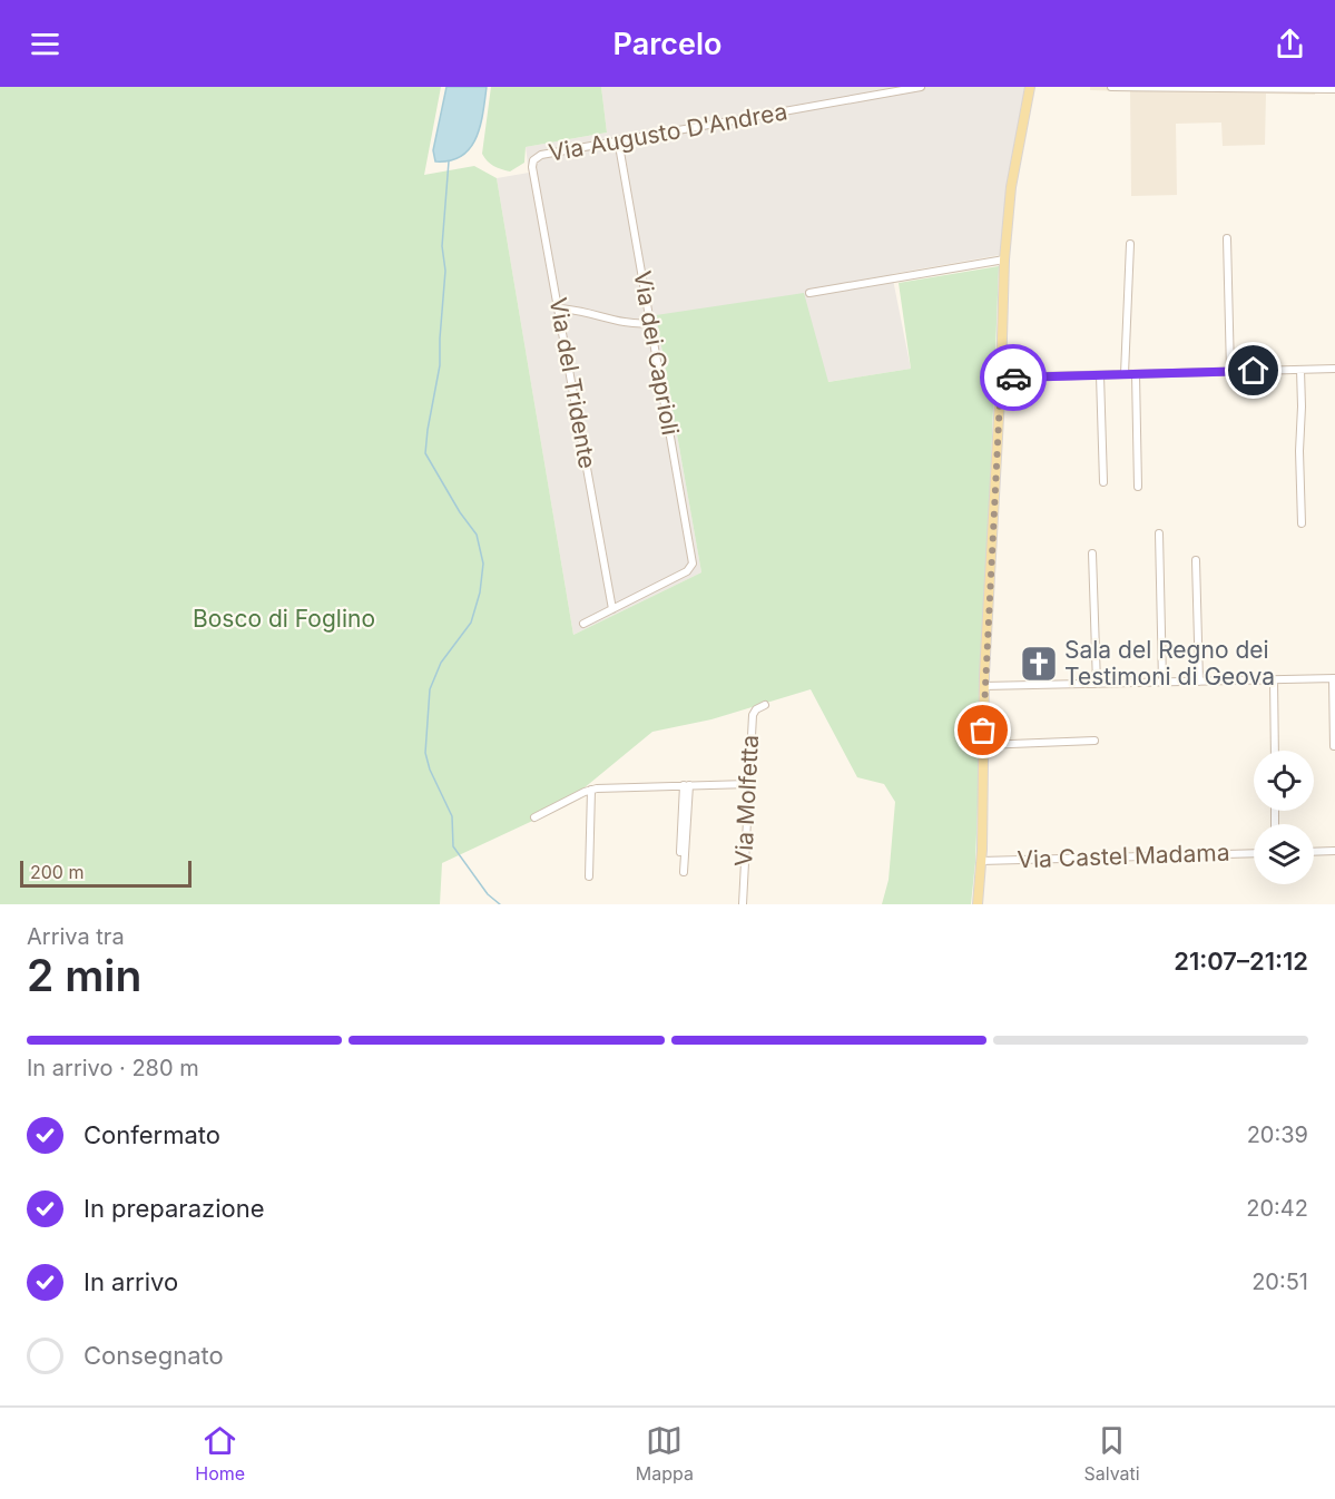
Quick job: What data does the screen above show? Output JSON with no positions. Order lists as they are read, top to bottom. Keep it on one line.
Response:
{"streets":{"street":["Via Augusto D'Andrea","Via dei Caprioli","Via del Tridente","Via Molfetta","Via Castel Madama"]},"crossings":[["Via Augusto D'Andrea","Via dei Caprioli"],["Via Augusto D'Andrea","Via del Tridente"],["Via dei Caprioli","Via del Tridente"]],"parks":["Bosco di Foglino"],"places":{"church":["Sala del Regno dei Testimoni di Geova"]},"scale_bar":"200 m","page":{"header":"Parcelo","scale":"200 m","heading":["2 min","Arriva tra","21:07–21:12"],"bar":"In arrivo · 280 m","list":[["Confermato","20:39"],["In preparazione","20:42"],["In arrivo","20:51"],"Consegnato"],"tabs":["Home","Mappa","Salvati"]}}
